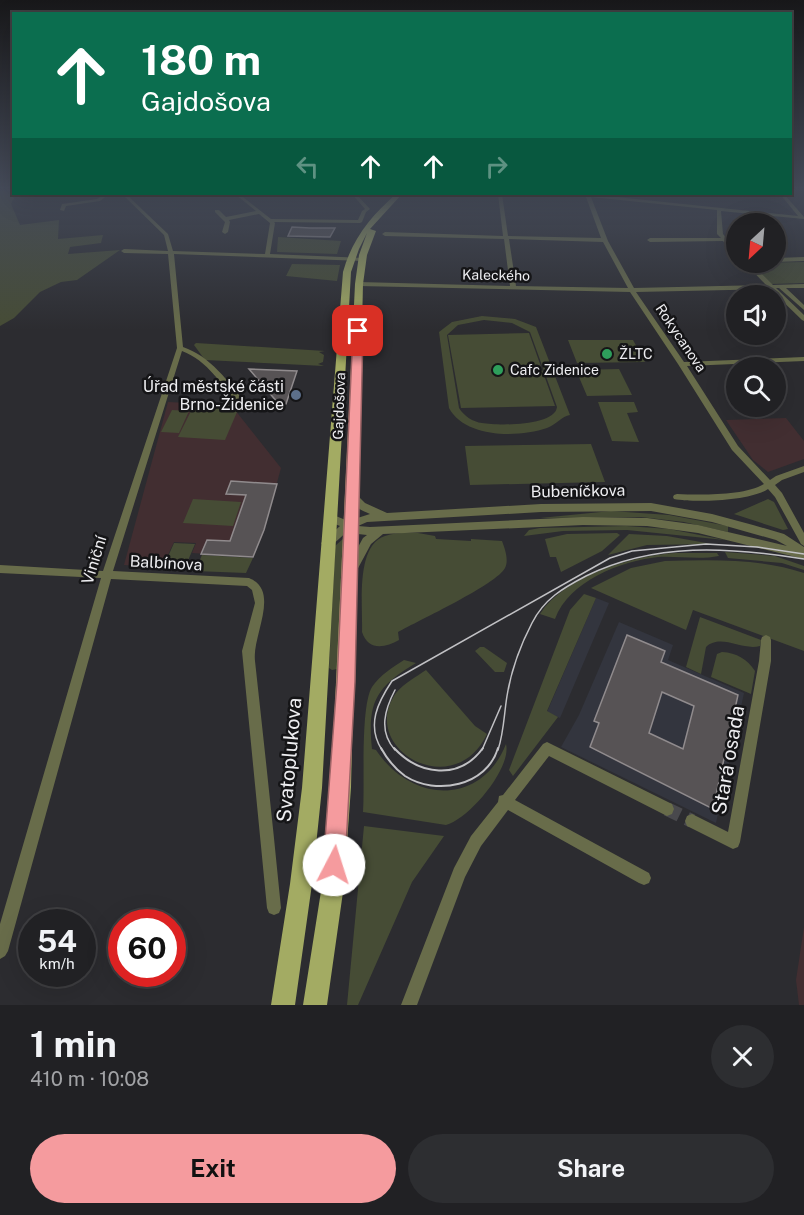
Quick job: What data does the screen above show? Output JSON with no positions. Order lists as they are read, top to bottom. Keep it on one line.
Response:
{"streets":{"main road":["Gajdošova","Svatoplukova"],"street":["Kaleckého","Rokycanova","Bubeníčkova","Viniční","Balbínova","Stará osada"]},"crossings":[["Kaleckého","Rokycanova"],["Kaleckého","Gajdošova"],["Gajdošova","Bubeníčkova"],["Gajdošova","Svatoplukova"],["Bubeníčkova","Svatoplukova"],["Viniční","Balbínova"],["Balbínova","Svatoplukova"]],"places":["ŽLTC","Cafc Zidenice","Úřad městské části Brno-Židenice"],"north":"bottom left","page":{"turn":["180 m","Gajdošova"],"speed":"54 km/h","limit":"60","heading":["1 min","410 m · 10:08"],"buttons":["Exit","Share"]}}
